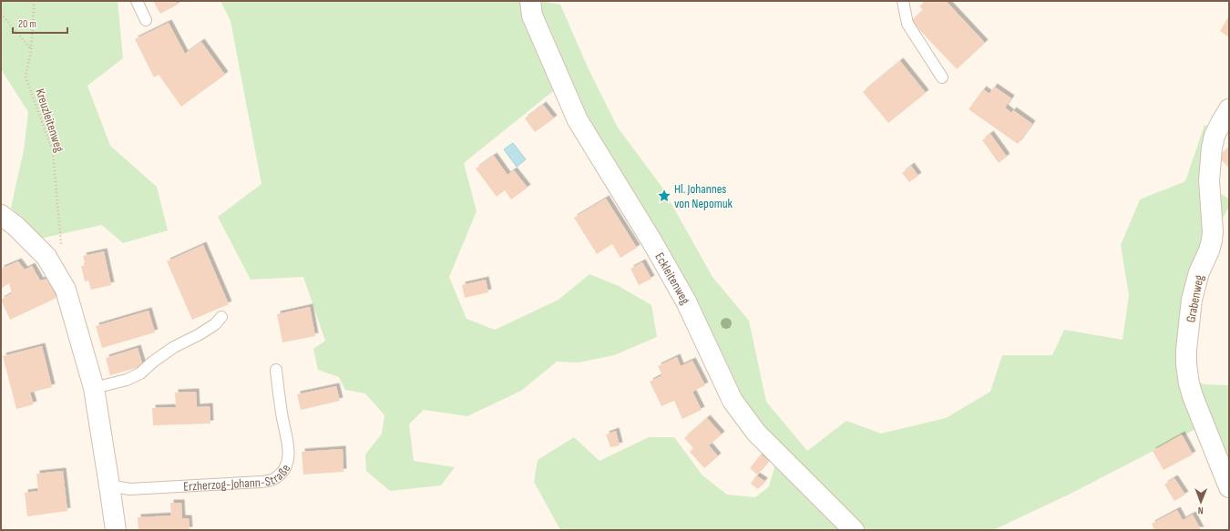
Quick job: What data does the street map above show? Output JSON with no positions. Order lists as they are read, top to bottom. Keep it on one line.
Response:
{"streets":{"street":["Eckleitenweg","Grabenweg"],"lane":["Erzherzog-Johann-Straße"],"path":["Kreuzleitenweg"]},"places":{"place":["Hl. Johannes von Nepomuk"]},"scale_bar":"20 m","north":"bottom"}
